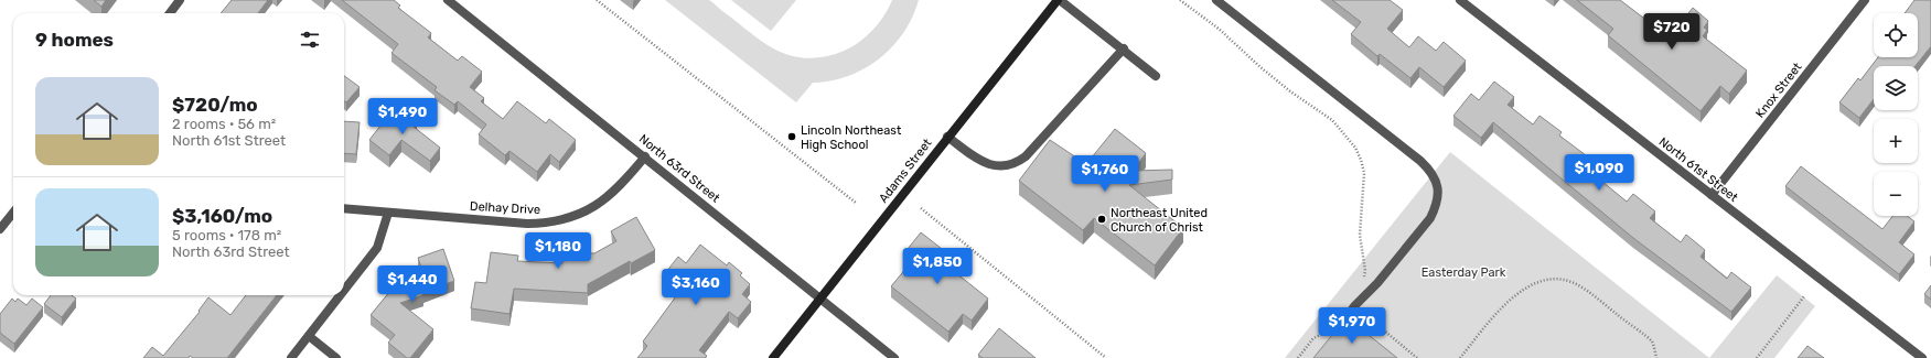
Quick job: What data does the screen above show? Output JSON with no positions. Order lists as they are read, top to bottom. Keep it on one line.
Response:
{"streets":{"main road":["Adams Street"],"street":["Knox Street","North 63rd Street","North 61st Street","Delhay Drive"]},"crossings":[["Knox Street","North 61st Street"],["North 63rd Street","Adams Street"],["North 63rd Street","Delhay Drive"]],"parks":["Easterday Park"],"places":["Lincoln Northeast High School","Northeast United Church of Christ"],"page":{"map_buttons":["+","−"],"price":["$720","$1,490","$1,090","$1,760","$1,180","$1,850","$1,440","$3,160","$1,970"],"heading":"9 homes","list":[{"name":"$720/mo","note":"2 rooms · 56 m² · North 61st Street"},{"name":"$3,160/mo","note":"5 rooms · 178 m² · North 63rd Street"}]}}
